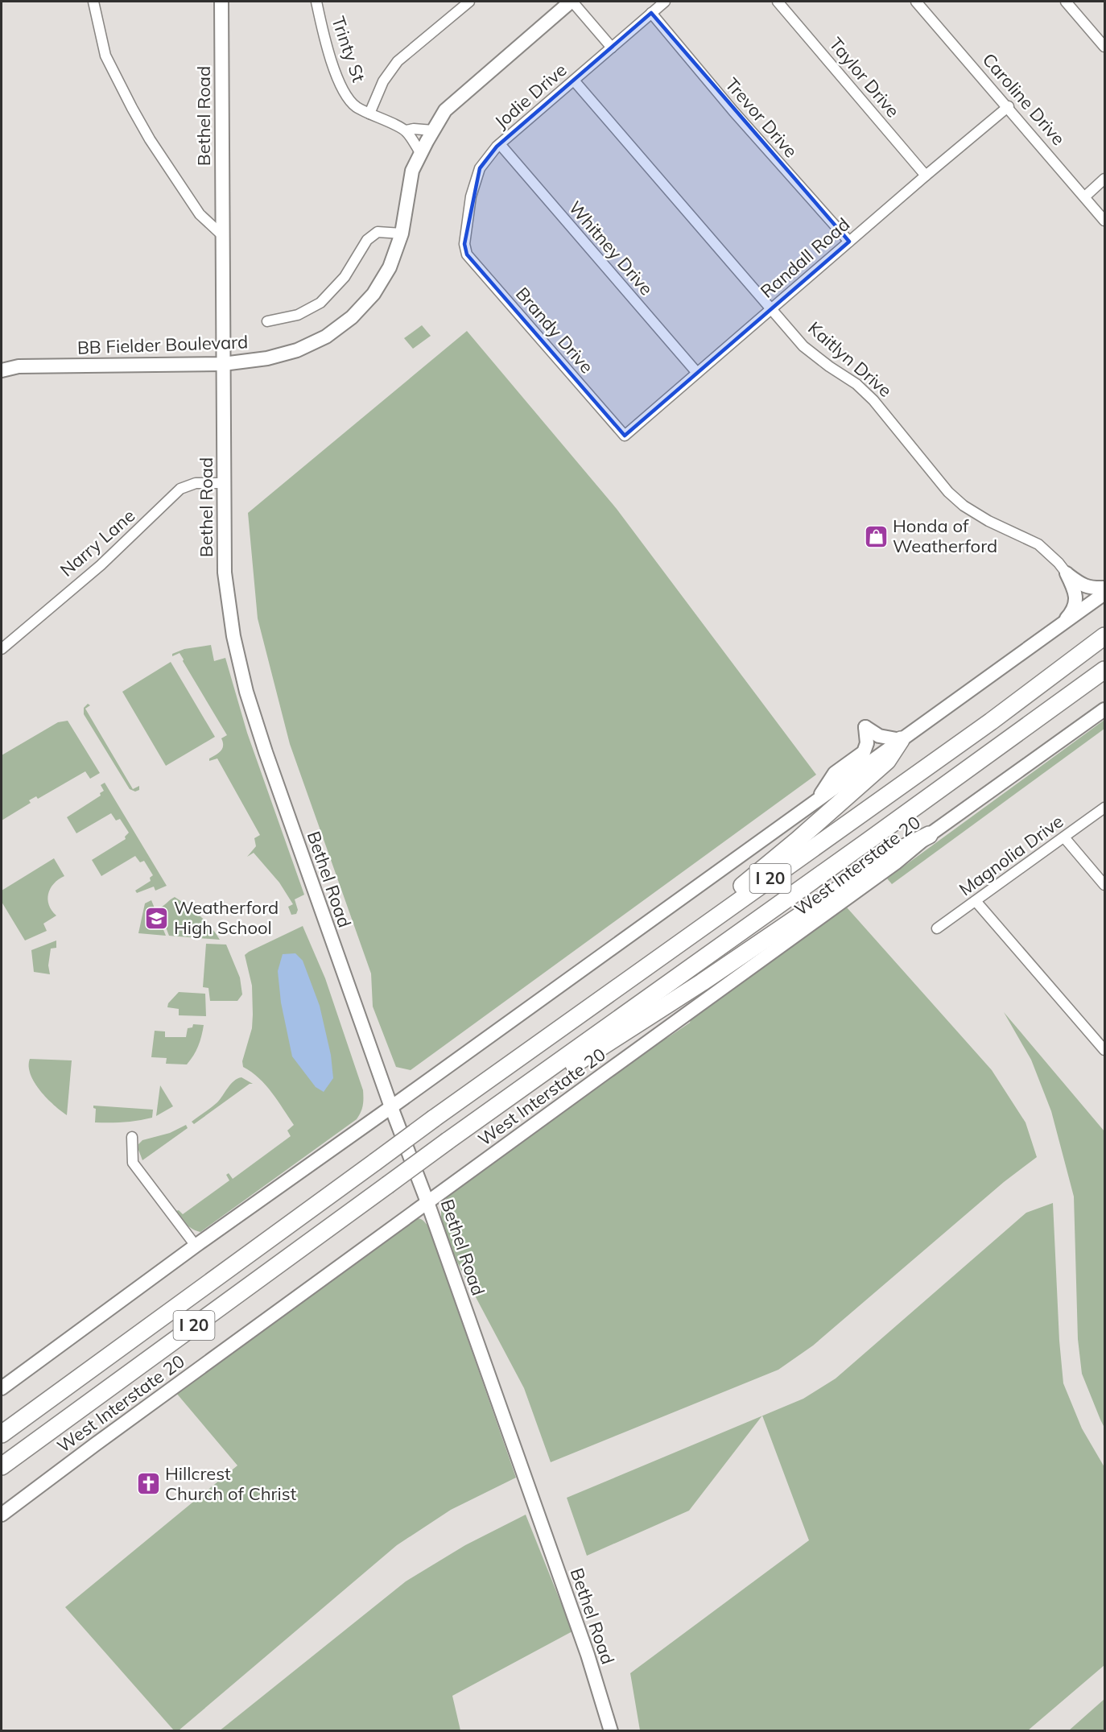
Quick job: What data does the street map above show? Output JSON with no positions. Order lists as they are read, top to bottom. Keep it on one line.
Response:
{"streets":{"highway":["I 20"],"main road":["Bethel Road","BB Fielder Boulevard","Kaitlyn Drive","West Interstate 20"],"street":["Trinty St","Taylor Drive","Jodie Drive","Caroline Drive","Trevor Drive","Whitney Drive","Randall Road","Brandy Drive","Narry Lane","Magnolia Drive"]},"crossings":[["Trinty St","BB Fielder Boulevard"],["Taylor Drive","Randall Road"],["Jodie Drive","Trevor Drive"],["Jodie Drive","Whitney Drive"],["Jodie Drive","Brandy Drive"],["Jodie Drive","Kaitlyn Drive"],["Caroline Drive","Randall Road"],["Bethel Road","BB Fielder Boulevard"],["Bethel Road","Narry Lane"],["Bethel Road","West Interstate 20"],["Trevor Drive","Randall Road"],["Whitney Drive","Randall Road"],["Randall Road","Brandy Drive"],["Randall Road","Kaitlyn Drive"]],"places":{"shop":["Honda of Weatherford"],"school or university":["Weatherford High School"],"church":["Hillcrest Church of Christ"]}}
